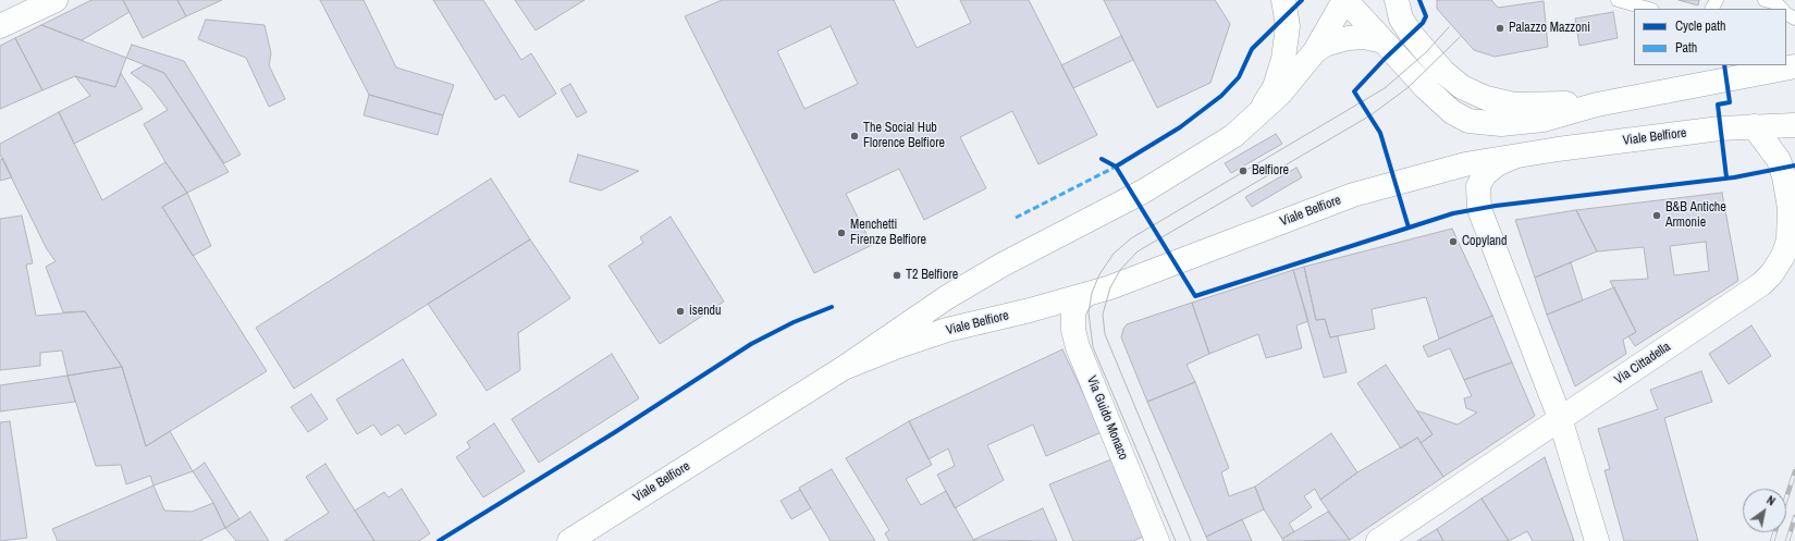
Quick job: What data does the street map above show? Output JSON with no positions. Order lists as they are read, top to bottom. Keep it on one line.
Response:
{"streets":{"main road":["Viale Belfiore","Via Cittadella","Via Guido Monaco"]},"crossings":[["Viale Belfiore","Via Cittadella"],["Viale Belfiore","Via Guido Monaco"]],"places":["Palazzo Mazzoni","The Social Hub Florence Belfiore","Belfiore","B&B Antiche Armonie","Menchetti Firenze Belfiore","Copyland","T2 Belfiore","isendu"],"legend":["Cycle path","Path"],"north":"top right"}
